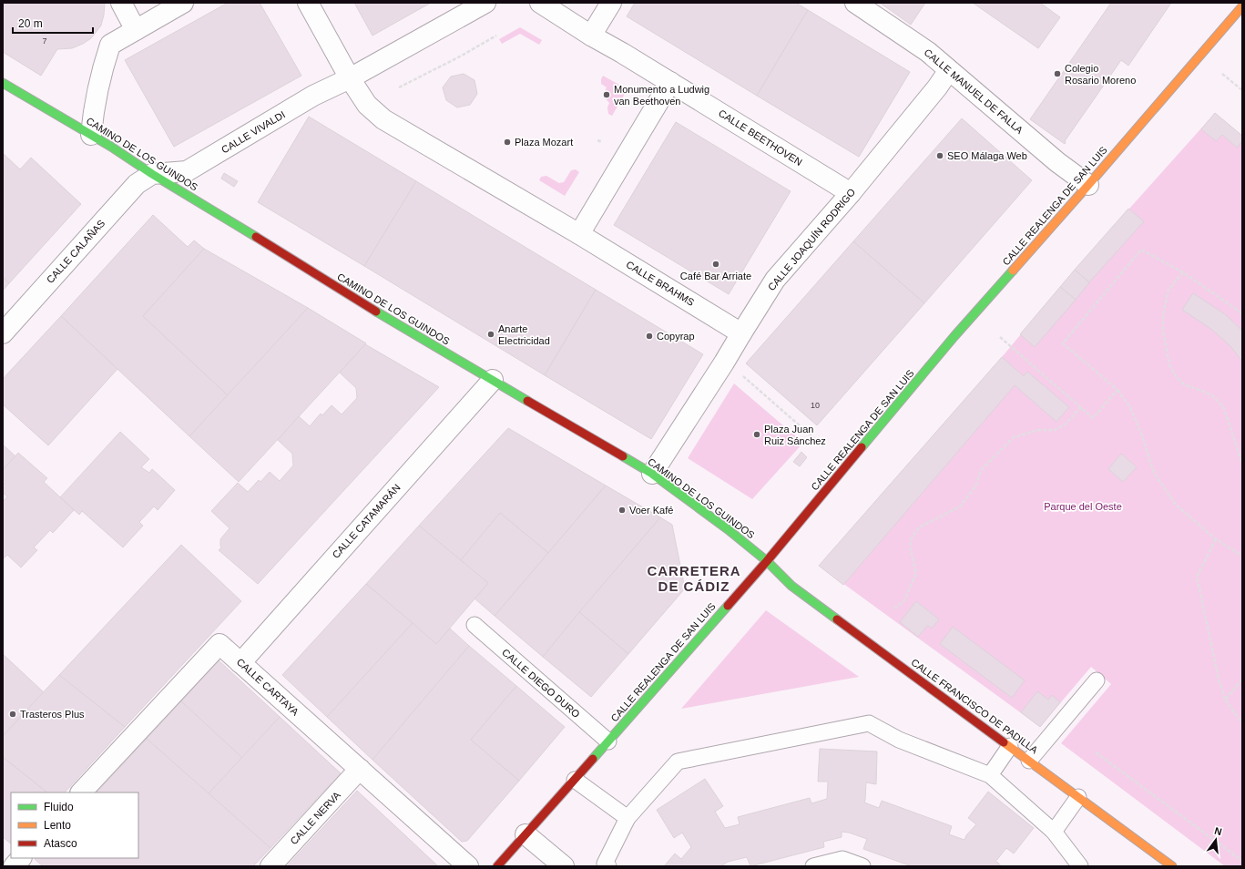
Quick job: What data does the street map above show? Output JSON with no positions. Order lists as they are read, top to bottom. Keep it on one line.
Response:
{"streets":{"street":["CALLE MANUEL DE FALLA","CALLE VIVALDI","CALLE BEETHOVEN","CAMINO DE LOS GUINDOS","CALLE REALENGA DE SAN LUIS","CALLE JOAQUÍN RODRIGO","CALLE CALAÑAS","CALLE BRAHMS","CALLE CATAMARÁN","CALLE CARTAYA","CALLE FRANCISCO DE PADILLA","CALLE NERVA"],"lane":["CALLE DIEGO DURO"]},"crossings":[["CALLE MANUEL DE FALLA","CALLE REALENGA DE SAN LUIS"],["CALLE MANUEL DE FALLA","CALLE JOAQUÍN RODRIGO"],["CALLE VIVALDI","CAMINO DE LOS GUINDOS"],["CALLE VIVALDI","CALLE CALAÑAS"],["CALLE BEETHOVEN","CALLE JOAQUÍN RODRIGO"],["CAMINO DE LOS GUINDOS","CALLE REALENGA DE SAN LUIS"],["CAMINO DE LOS GUINDOS","CALLE JOAQUÍN RODRIGO"],["CAMINO DE LOS GUINDOS","CALLE CALAÑAS"],["CAMINO DE LOS GUINDOS","CALLE CATAMARÁN"],["CAMINO DE LOS GUINDOS","CALLE FRANCISCO DE PADILLA"],["CALLE REALENGA DE SAN LUIS","CALLE DIEGO DURO"],["CALLE REALENGA DE SAN LUIS","CALLE FRANCISCO DE PADILLA"],["CALLE JOAQUÍN RODRIGO","CALLE BRAHMS"],["CALLE CATAMARÁN","CALLE CARTAYA"],["CALLE CARTAYA","CALLE NERVA"]],"districts":["CARRETERA DE CÁDIZ"],"parks":["Parque del Oeste"],"places":["Colegio Rosario Moreno","Monumento a Ludwig van Beethoven","Plaza Mozart","SEO Málaga Web","Café Bar Arriate","Anarte Electricidad","Copyrap","Plaza Juan Ruiz Sánchez","Voer Kafé","Trasteros Plus"],"house_numbers":["7","10"],"legend":["Fluido","Lento","Atasco"],"scale_bar":"20 m","north":"top"}
